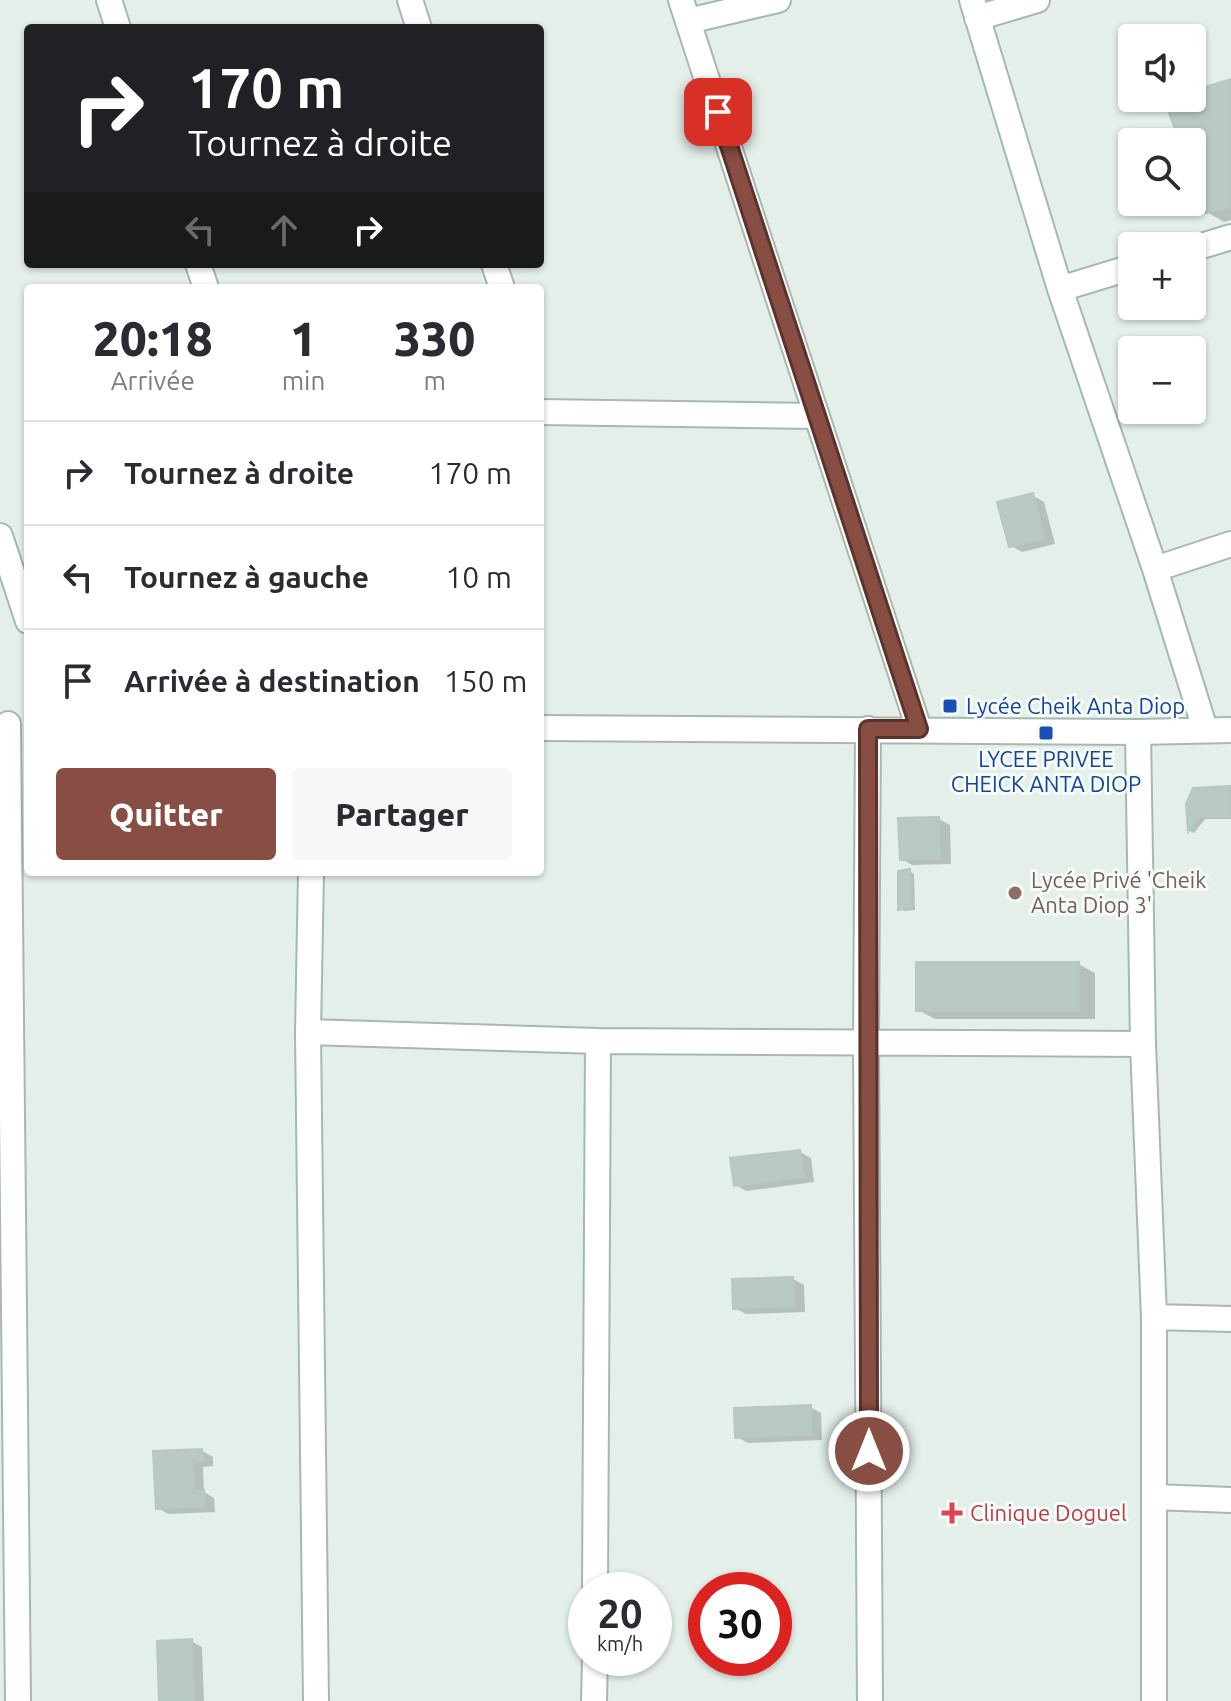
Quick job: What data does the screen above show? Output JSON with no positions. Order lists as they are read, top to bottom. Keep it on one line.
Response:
{"places":{"transit":["Lycée Cheik Anta Diop","LYCEE PRIVEE CHEICK ANTA DIOP"],"other":["Lycée Privé 'Cheik Anta Diop 3'"],"health":["Clinique Doguel"]},"page":{"map_buttons":["+","−"],"turn":["170 m","Tournez à droite"],"eta":["20:18","Arrivée","1","min","330","m"],"list":[{"name":"Tournez à droite","value":"170 m"},{"name":"Tournez à gauche","value":"10 m"},{"name":"Arrivée à destination","value":"150 m"}],"buttons":["Quitter","Partager"],"speed":"20 km/h","limit":"30"}}
